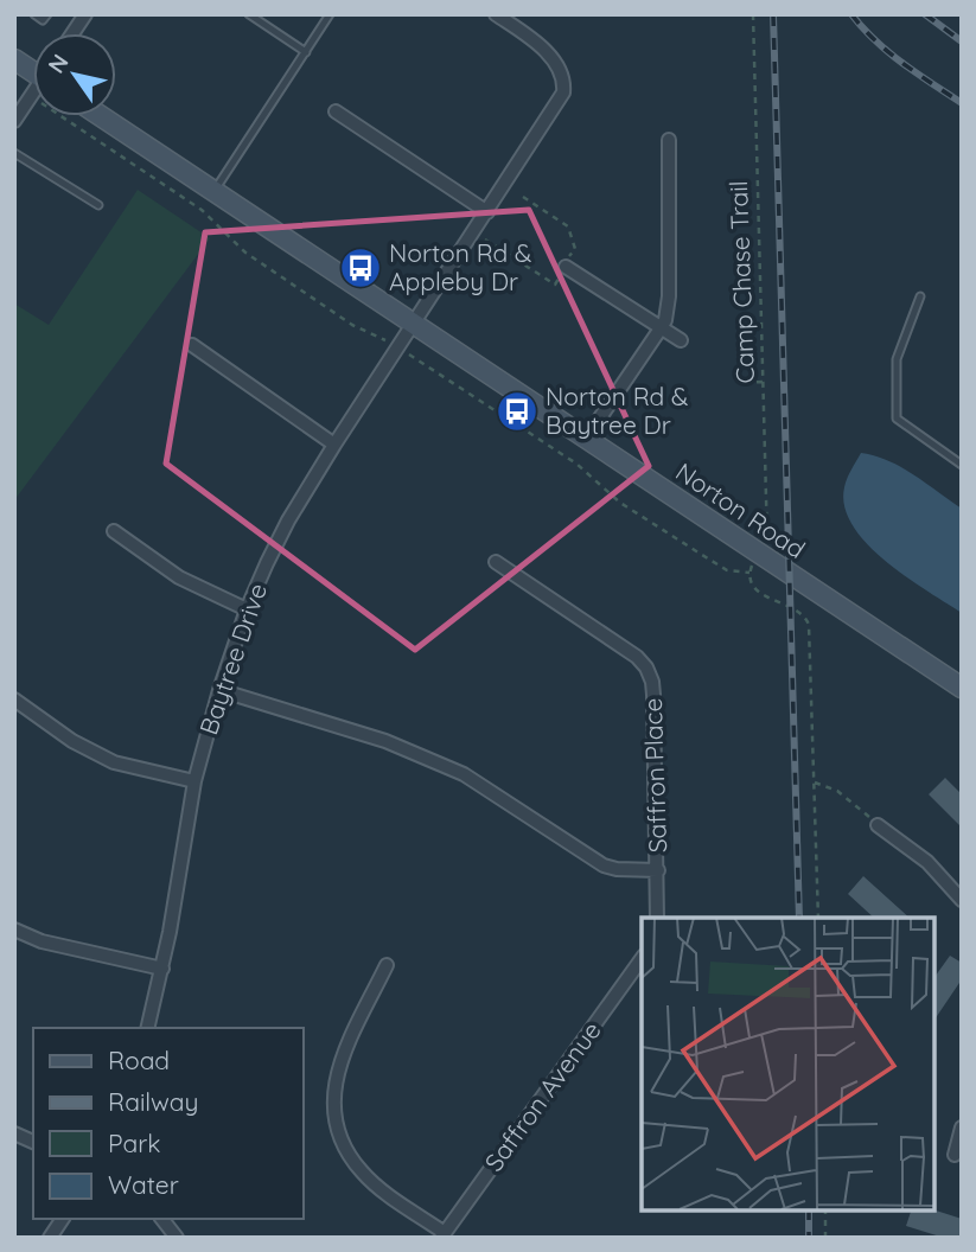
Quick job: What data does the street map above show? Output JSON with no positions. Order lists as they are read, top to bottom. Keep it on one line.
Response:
{"streets":{"main road":["Norton Road"],"street":["Baytree Drive","Saffron Place","Saffron Avenue"],"path":["Camp Chase Trail"]},"crossings":[["Norton Road","Baytree Drive"]],"places":{"bus stop":["Norton Rd & Appleby Dr","Norton Rd & Baytree Dr"]},"legend":["Road","Railway","Park","Water"],"north":"top left"}
